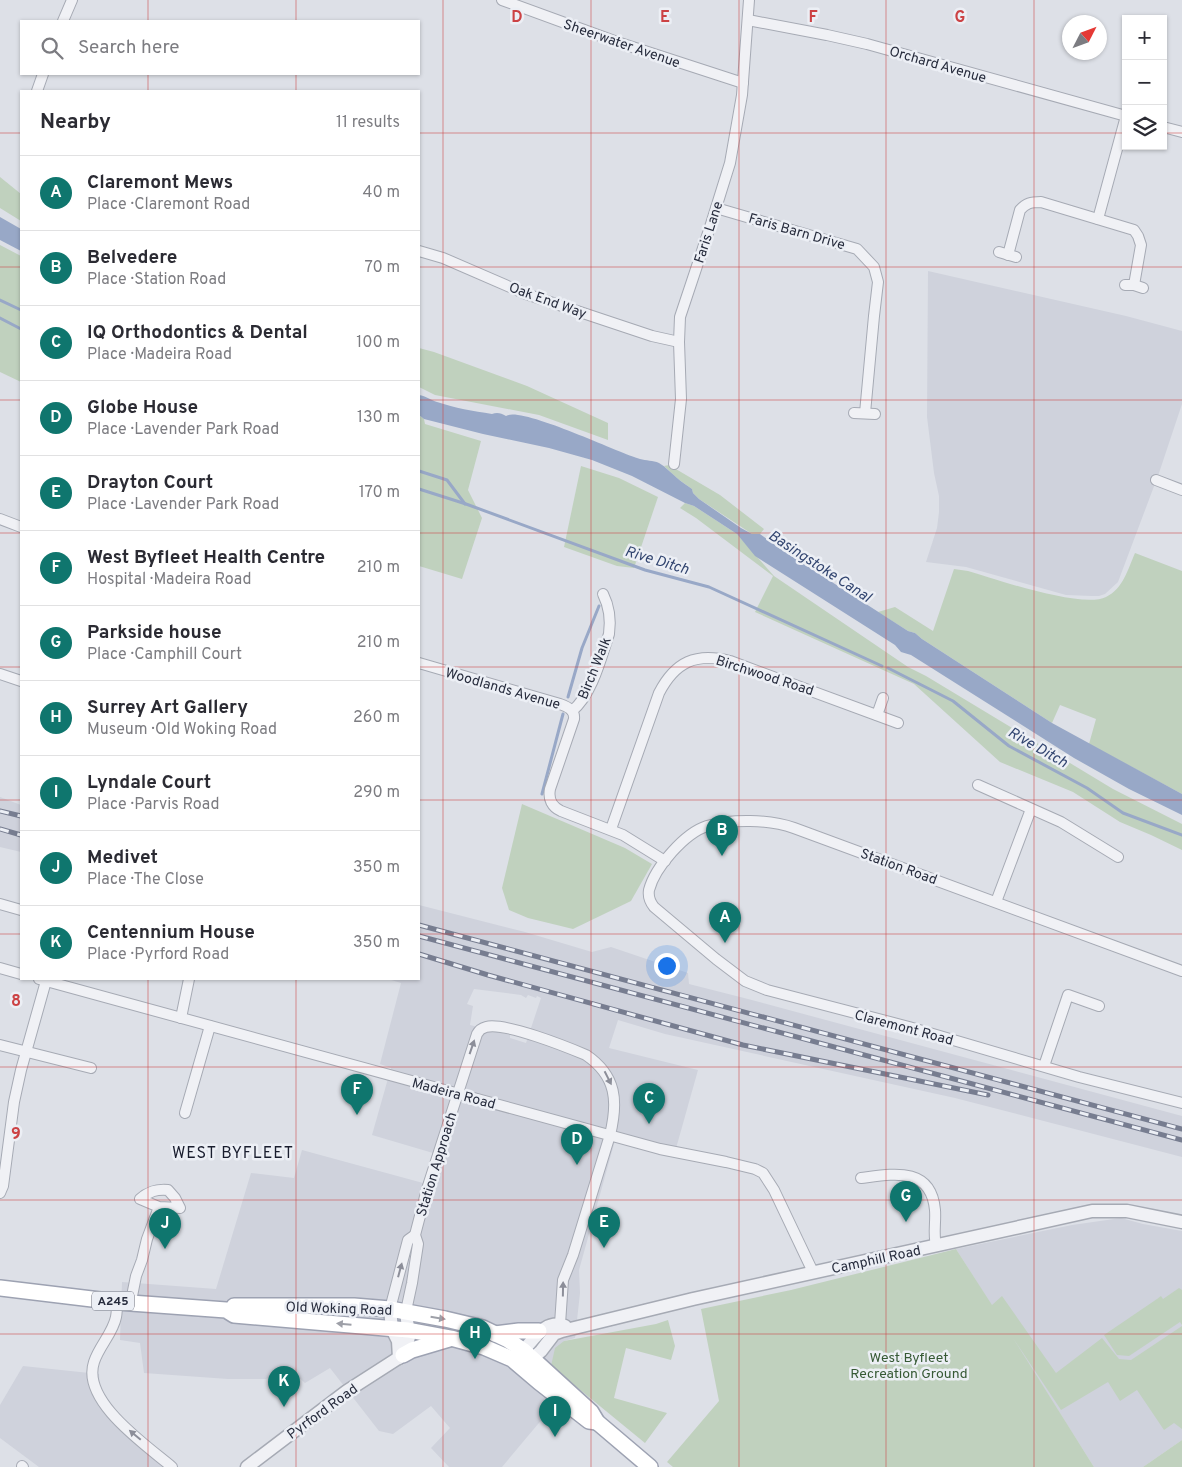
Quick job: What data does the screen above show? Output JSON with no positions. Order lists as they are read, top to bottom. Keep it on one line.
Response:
{"streets":{"main road":["A245","Old Woking Road"],"street":["Sheerwater Avenue","Orchard Avenue","Faris Barn Drive","Faris Lane","Oak End Way","Birch Walk","Birchwood Road","Woodlands Avenue","Station Road","Claremont Road","Madeira Road","Station Approach","Camphill Road","Pyrford Road"]},"crossings":[["Sheerwater Avenue","Faris Lane"],["Orchard Avenue","Faris Lane"],["Faris Barn Drive","Faris Lane"],["Faris Lane","Oak End Way"],["Birch Walk","Woodlands Avenue"],["Birchwood Road","Woodlands Avenue"],["Woodlands Avenue","Station Road"],["Station Road","Claremont Road"],["Madeira Road","Station Approach"],["Madeira Road","Camphill Road"],["Station Approach","Old Woking Road"],["Camphill Road","A245"],["Camphill Road","Old Woking Road"],["A245","Old Woking Road"]],"districts":["WEST BYFLEET"],"water":["Rive Ditch","Basingstoke Canal"],"parks":["West Byfleet Recreation Ground"],"north":"top right","page":{"map_buttons":["+","−"],"search":"Search here","heading":["Nearby","11 results"],"list":[{"mark":"A","name":"Claremont Mews","note":"Place · Claremont Road","value":"40 m"},{"mark":"B","name":"Belvedere","note":"Place · Station Road","value":"70 m"},{"mark":"C","name":"IQ Orthodontics & Dental","note":"Place · Madeira Road","value":"100 m"},{"mark":"D","name":"Globe House","note":"Place · Lavender Park Road","value":"130 m"},{"mark":"E","name":"Drayton Court","note":"Place · Lavender Park Road","value":"170 m"},{"mark":"F","name":"West Byfleet Health Centre","note":"Hospital · Madeira Road","value":"210 m"},{"mark":"G","name":"Parkside house","note":"Place · Camphill Court","value":"210 m"},{"mark":"H","name":"Surrey Art Gallery","note":"Museum · Old Woking Road","value":"260 m"},{"mark":"I","name":"Lyndale Court","note":"Place · Parvis Road","value":"290 m"},{"mark":"J","name":"Medivet","note":"Place · The Close","value":"350 m"},{"mark":"K","name":"Centennium House","note":"Place · Pyrford Road","value":"350 m"}],"pins":["B","A","F","C","D","G","E","J","H","K","I"]},"grid":{"columns":["D","E","F","G"],"rows":["8","9"]}}
